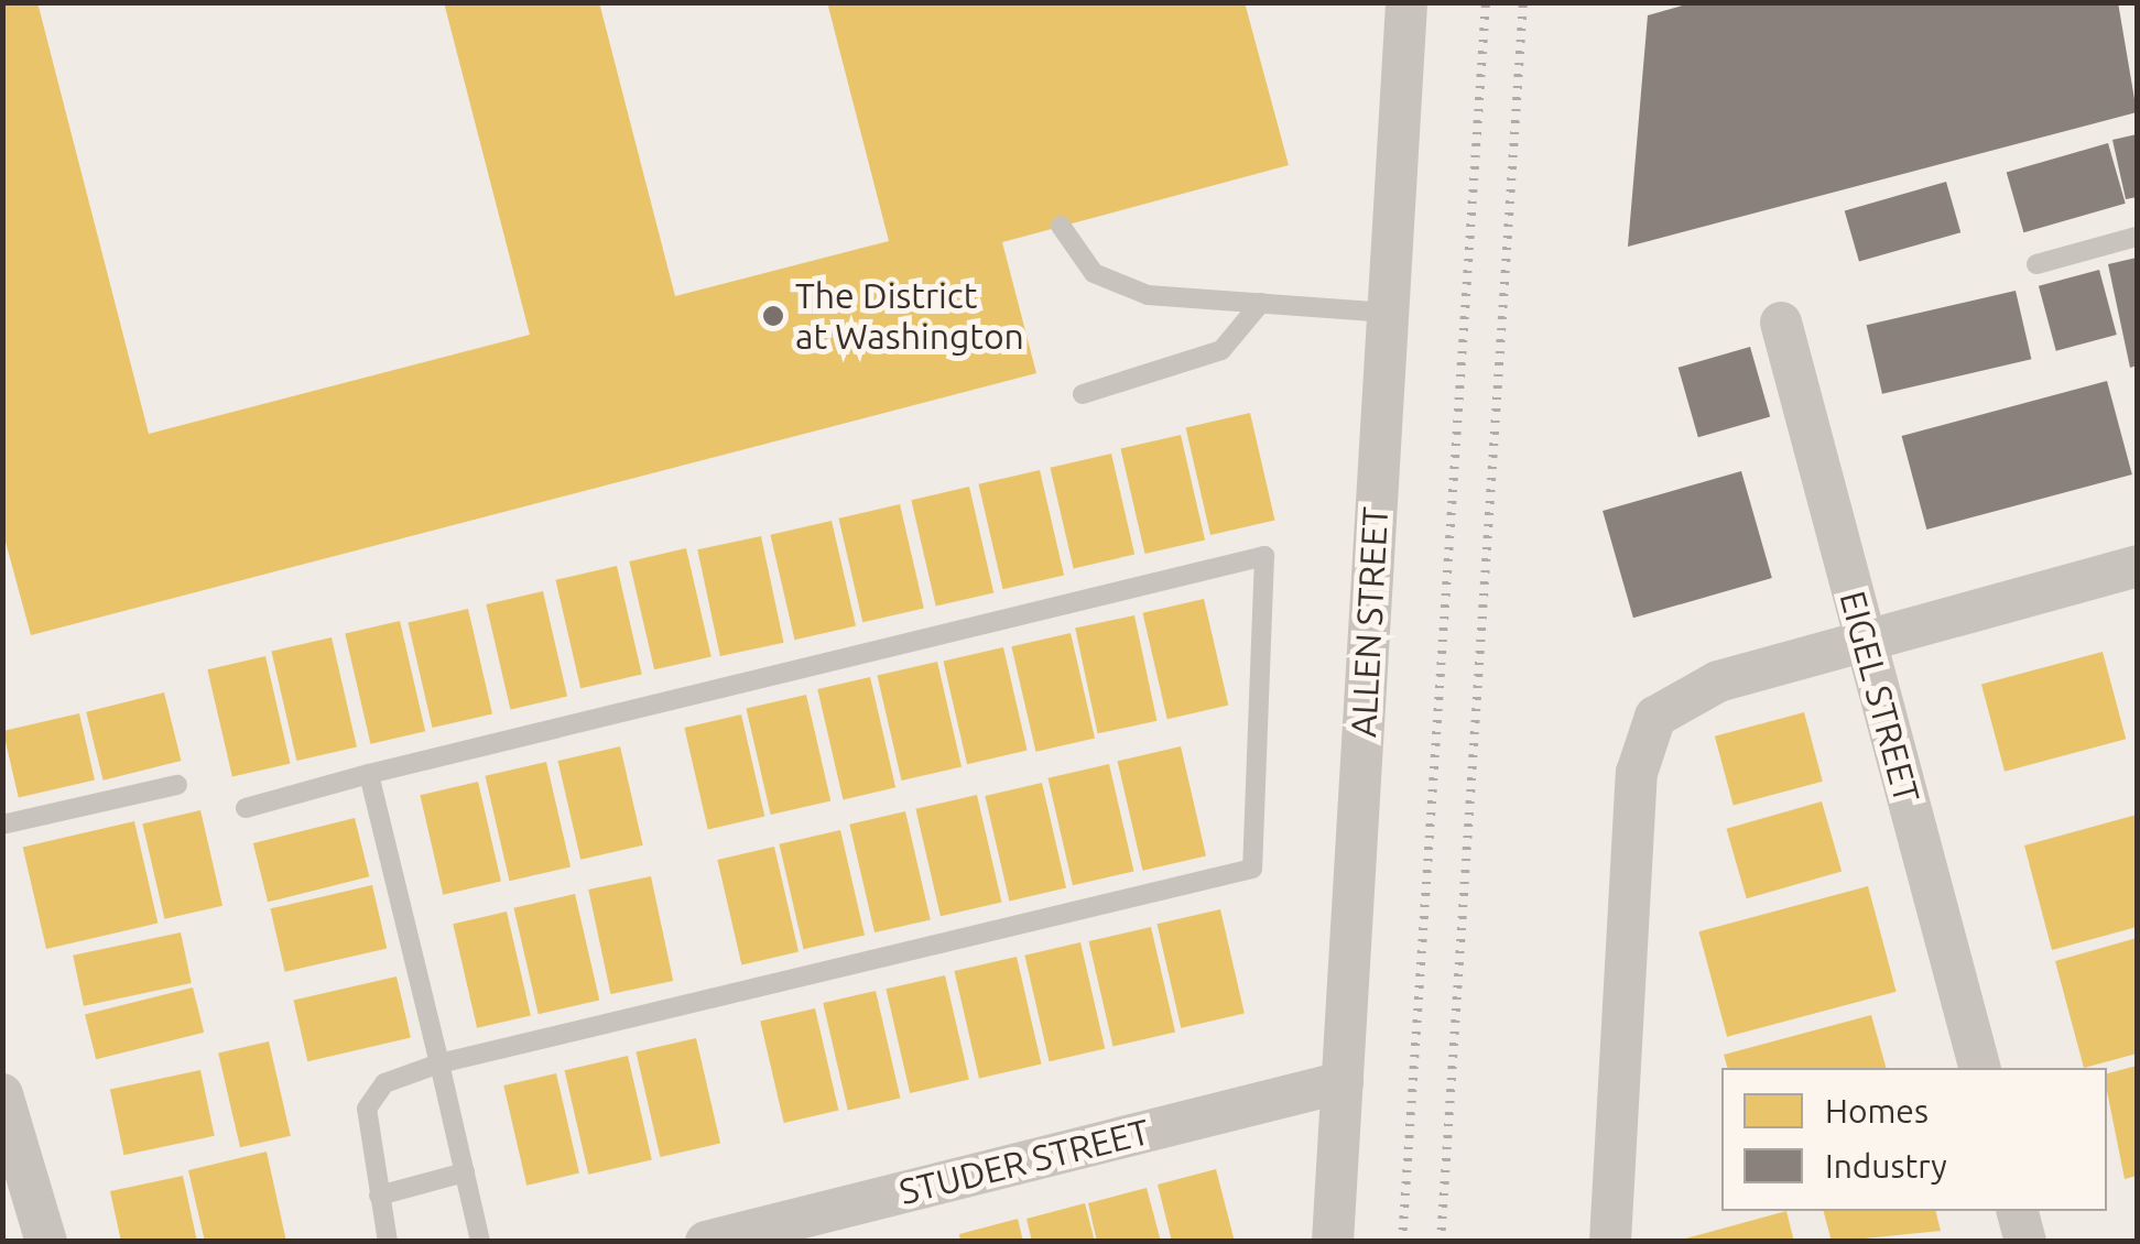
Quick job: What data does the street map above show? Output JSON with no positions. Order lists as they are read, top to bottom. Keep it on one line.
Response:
{"streets":{"street":["ALLEN STREET","EIGEL STREET","STUDER STREET"]},"crossings":[["ALLEN STREET","STUDER STREET"]],"places":["The District at Washington"],"legend":["Homes","Industry"]}
